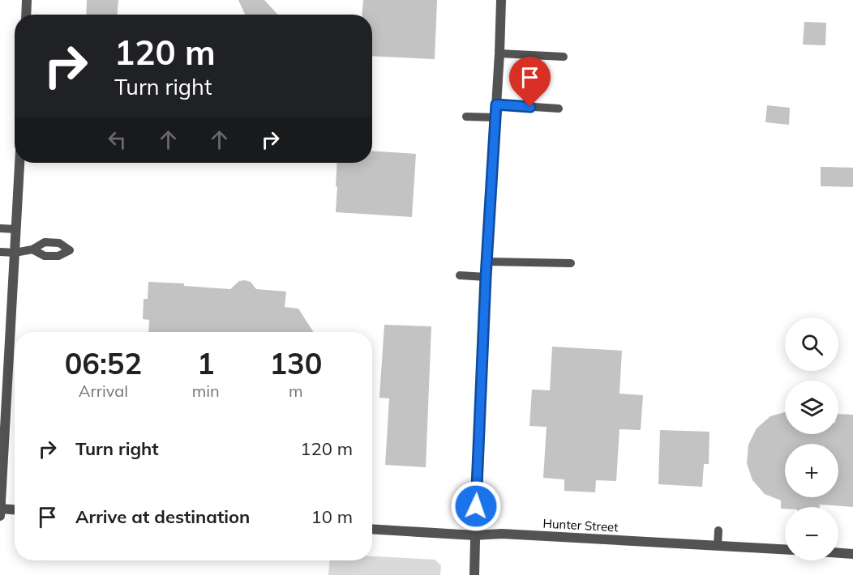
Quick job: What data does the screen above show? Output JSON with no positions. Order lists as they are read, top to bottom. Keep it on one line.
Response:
{"streets":{"street":["Hunter Street"]},"page":{"turn":["120 m","Turn right"],"map_buttons":["+","−"],"eta":["06:52","Arrival","1","min","130","m"],"list":[{"name":"Turn right","value":"120 m"},{"name":"Arrive at destination","value":"10 m"}]}}
